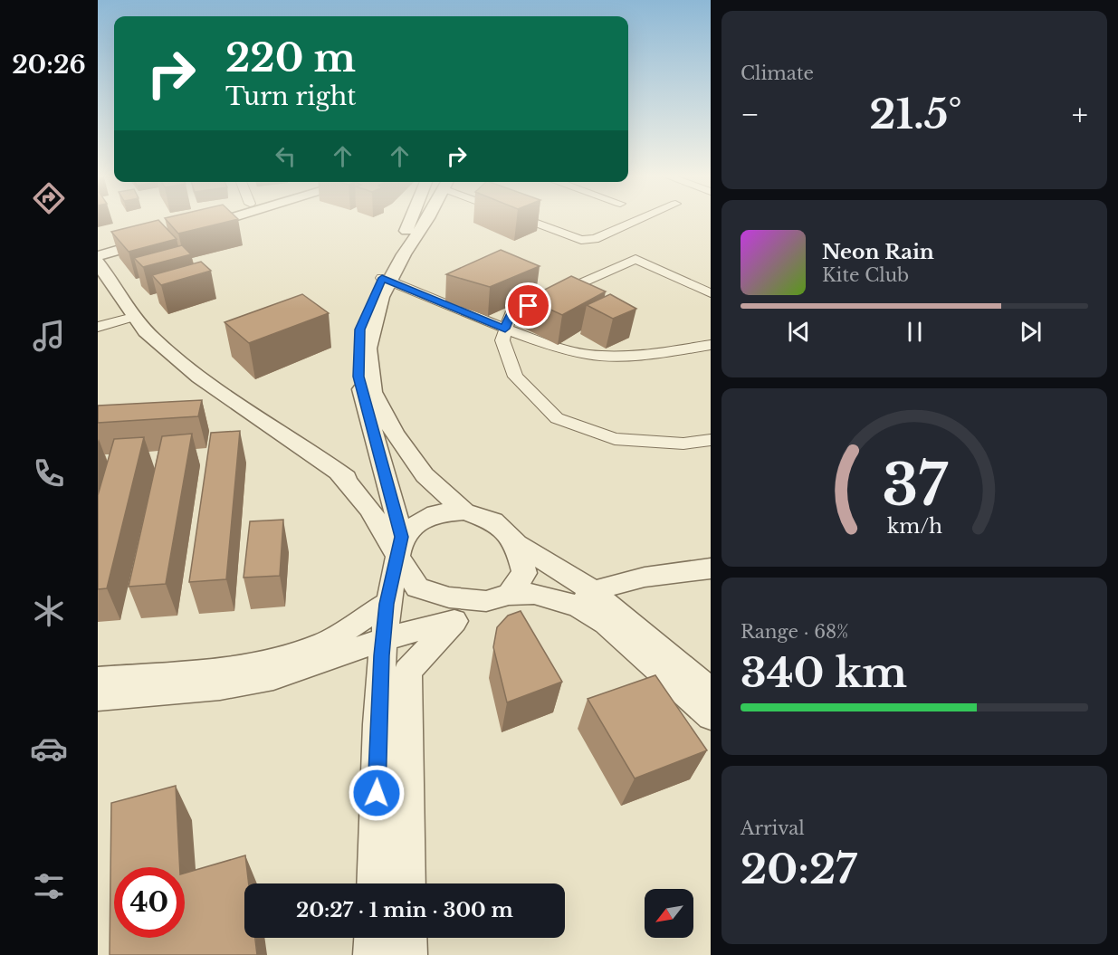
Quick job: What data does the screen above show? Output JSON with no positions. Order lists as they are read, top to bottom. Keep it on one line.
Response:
{"north":"bottom left","page":{"tabs":"20:26","tile":["Climate",["Range · 68%","340 km"],["Arrival","20:27"]],"turn":["220 m","Turn right"],"heat":["−","21.5°","+"],"song":["Neon Rain","Kite Club"],"limit":"40","trip":"20:27 · 1 min · 300 m","gauge":["37","km/h"]}}
